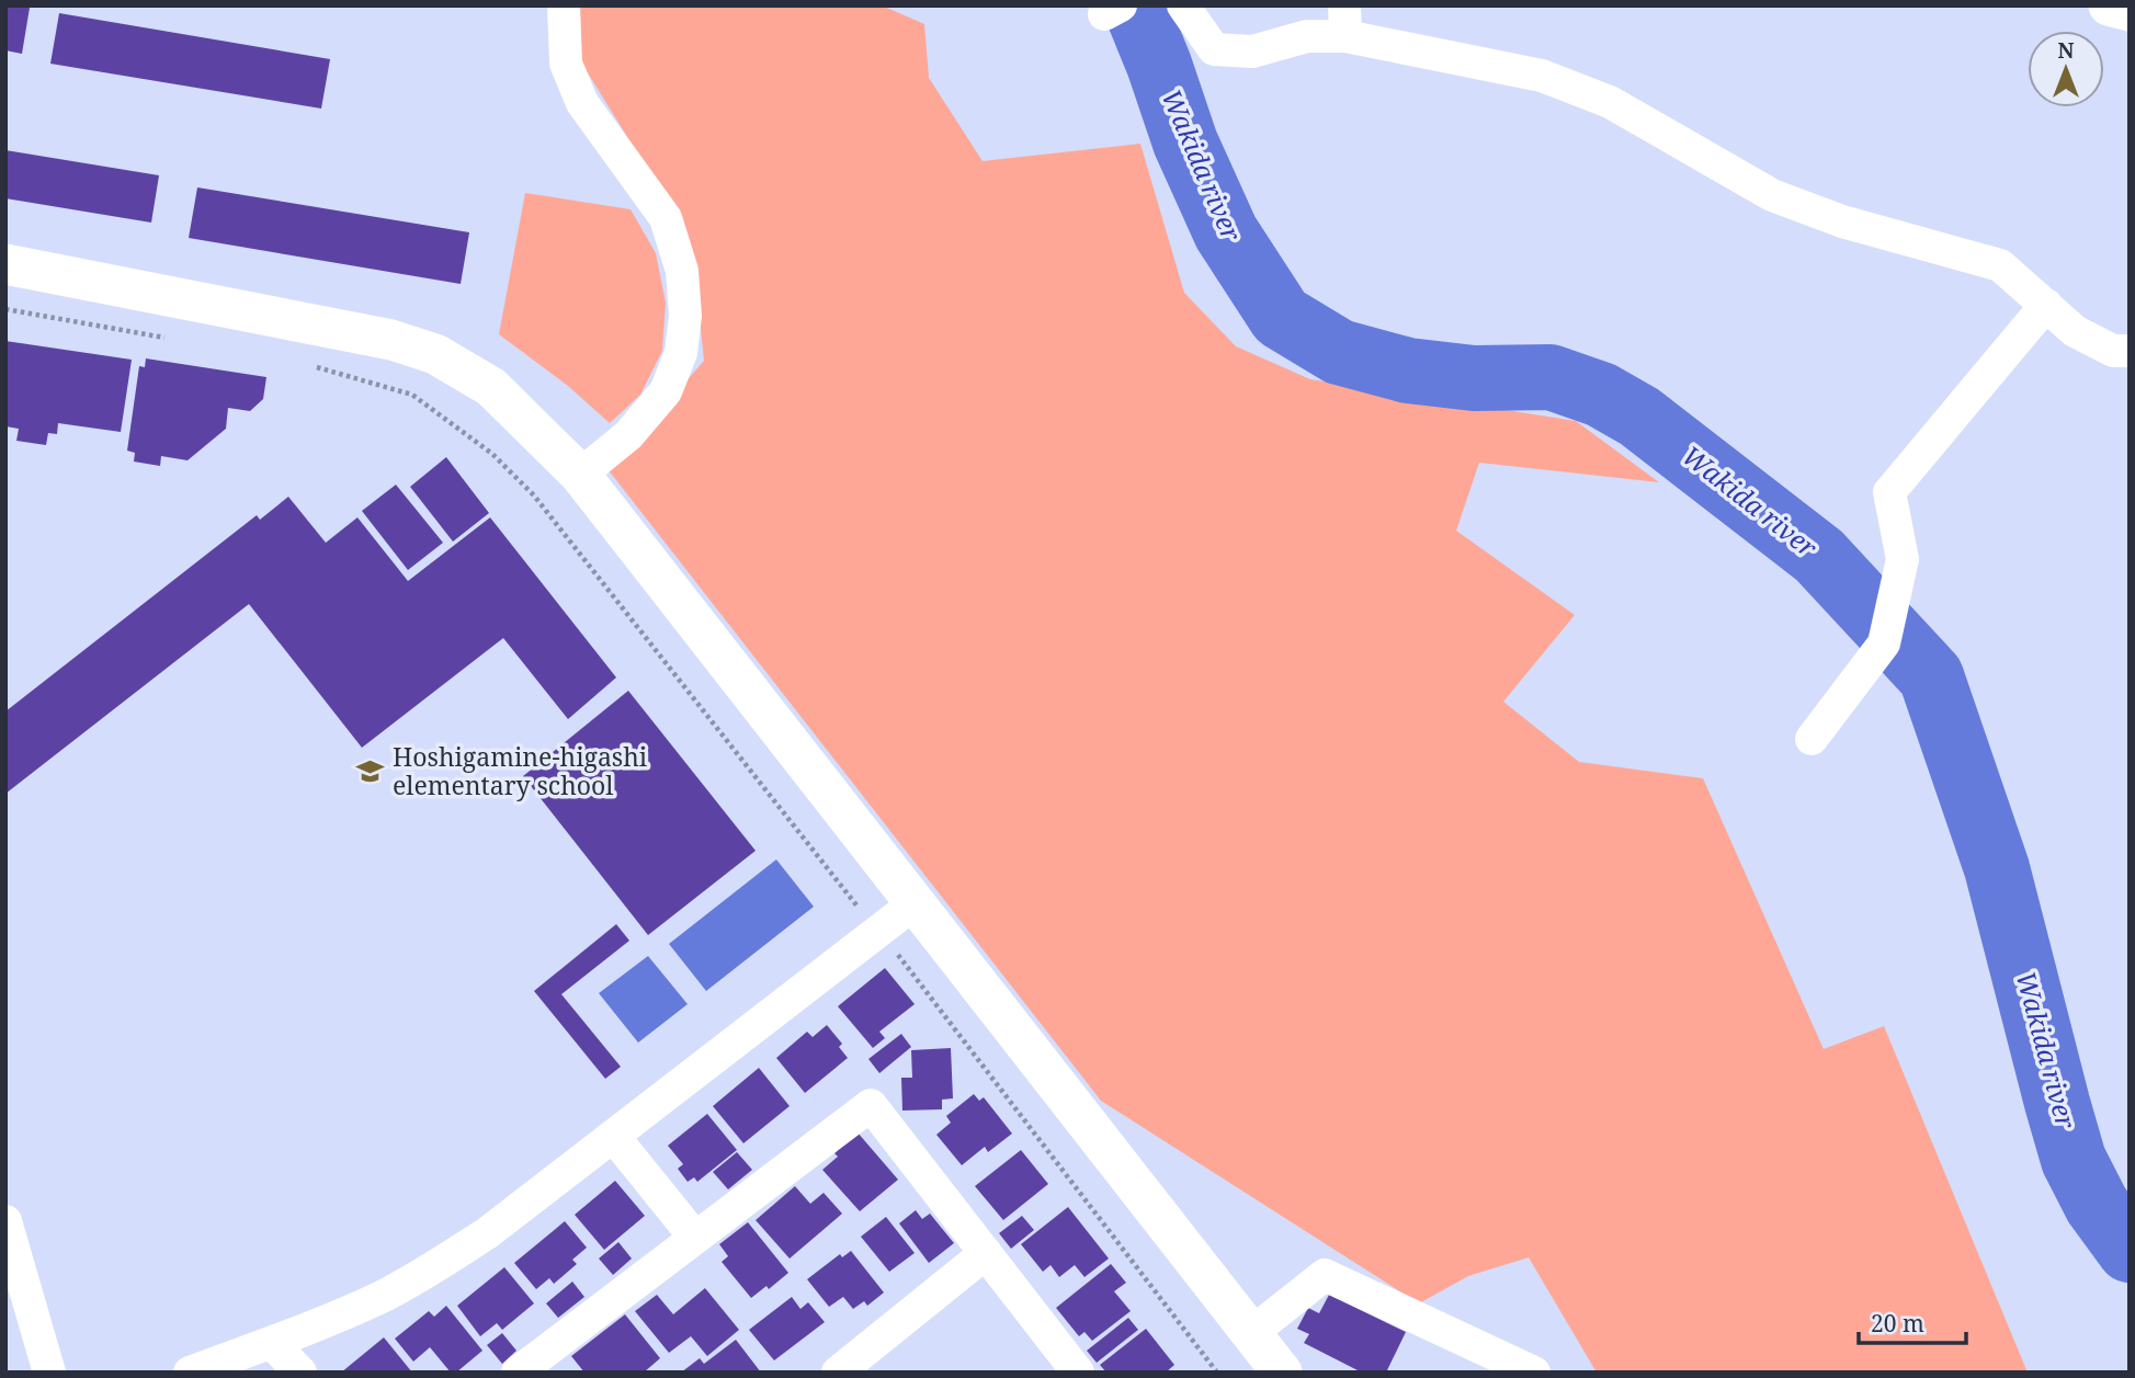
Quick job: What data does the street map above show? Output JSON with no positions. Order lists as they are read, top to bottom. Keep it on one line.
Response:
{"water":["Wakida river"],"places":{"school or university":["Hoshigamine-higashi elementary school"]},"scale_bar":"20 m","north":"top"}
